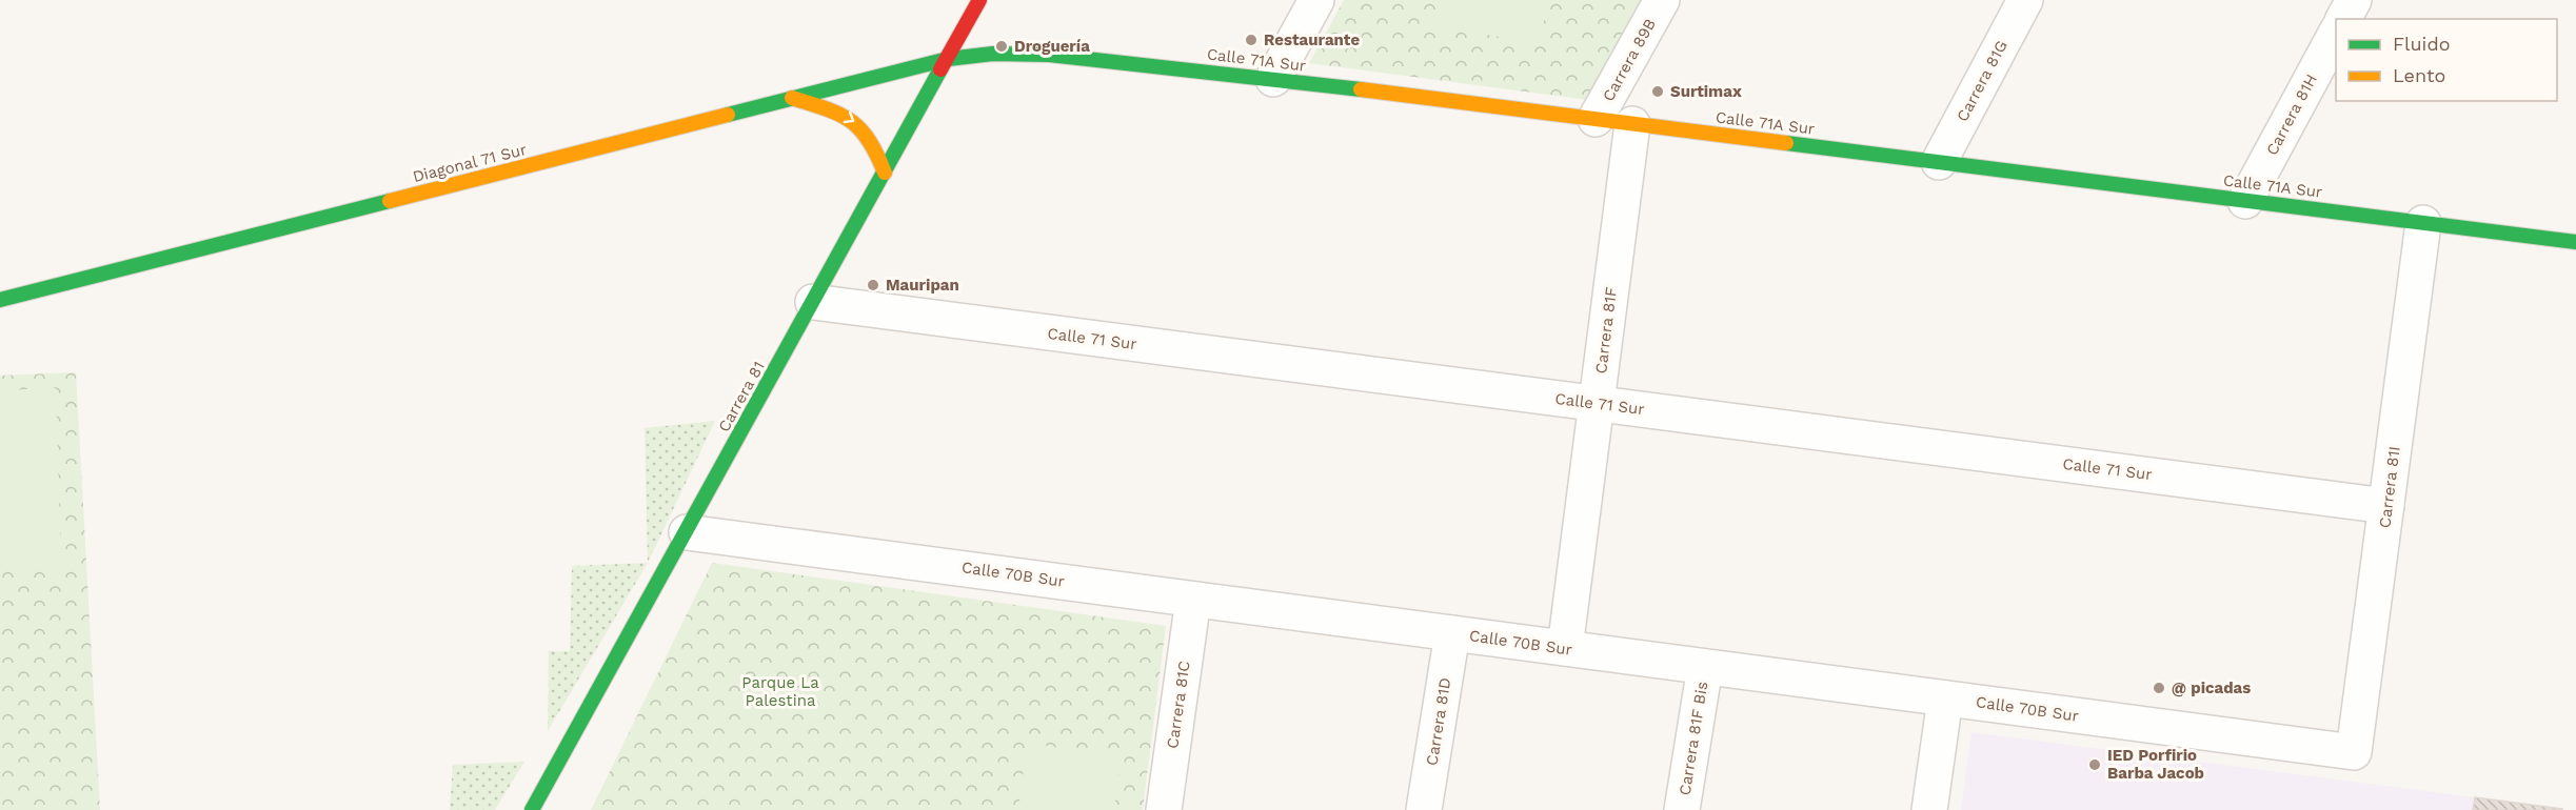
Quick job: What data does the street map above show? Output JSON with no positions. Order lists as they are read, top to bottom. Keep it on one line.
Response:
{"streets":{"street":["Calle 71A Sur","Carrera 89B","Carrera 81G","Carrera 81H","Diagonal 71 Sur","Carrera 81F","Calle 71 Sur","Carrera 81","Carrera 81I","Calle 70B Sur","Carrera 81C","Carrera 81D","Carrera 81F Bis"]},"crossings":[["Calle 71A Sur","Carrera 89B"],["Calle 71A Sur","Carrera 81G"],["Calle 71A Sur","Carrera 81H"],["Calle 71A Sur","Diagonal 71 Sur"],["Calle 71A Sur","Carrera 81F"],["Calle 71A Sur","Carrera 81"],["Calle 71A Sur","Carrera 81I"],["Diagonal 71 Sur","Carrera 81"],["Carrera 81F","Calle 71 Sur"],["Carrera 81F","Calle 70B Sur"],["Calle 71 Sur","Carrera 81"],["Calle 71 Sur","Carrera 81I"],["Carrera 81","Calle 70B Sur"],["Carrera 81I","Calle 70B Sur"],["Calle 70B Sur","Carrera 81C"],["Calle 70B Sur","Carrera 81D"],["Calle 70B Sur","Carrera 81F Bis"]],"parks":["Parque La Palestina"],"places":["Restaurante","Droguería","Surtimax","Mauripan","@ picadas","IED Porfirio Barba Jacob"],"legend":["Fluido","Lento"]}
